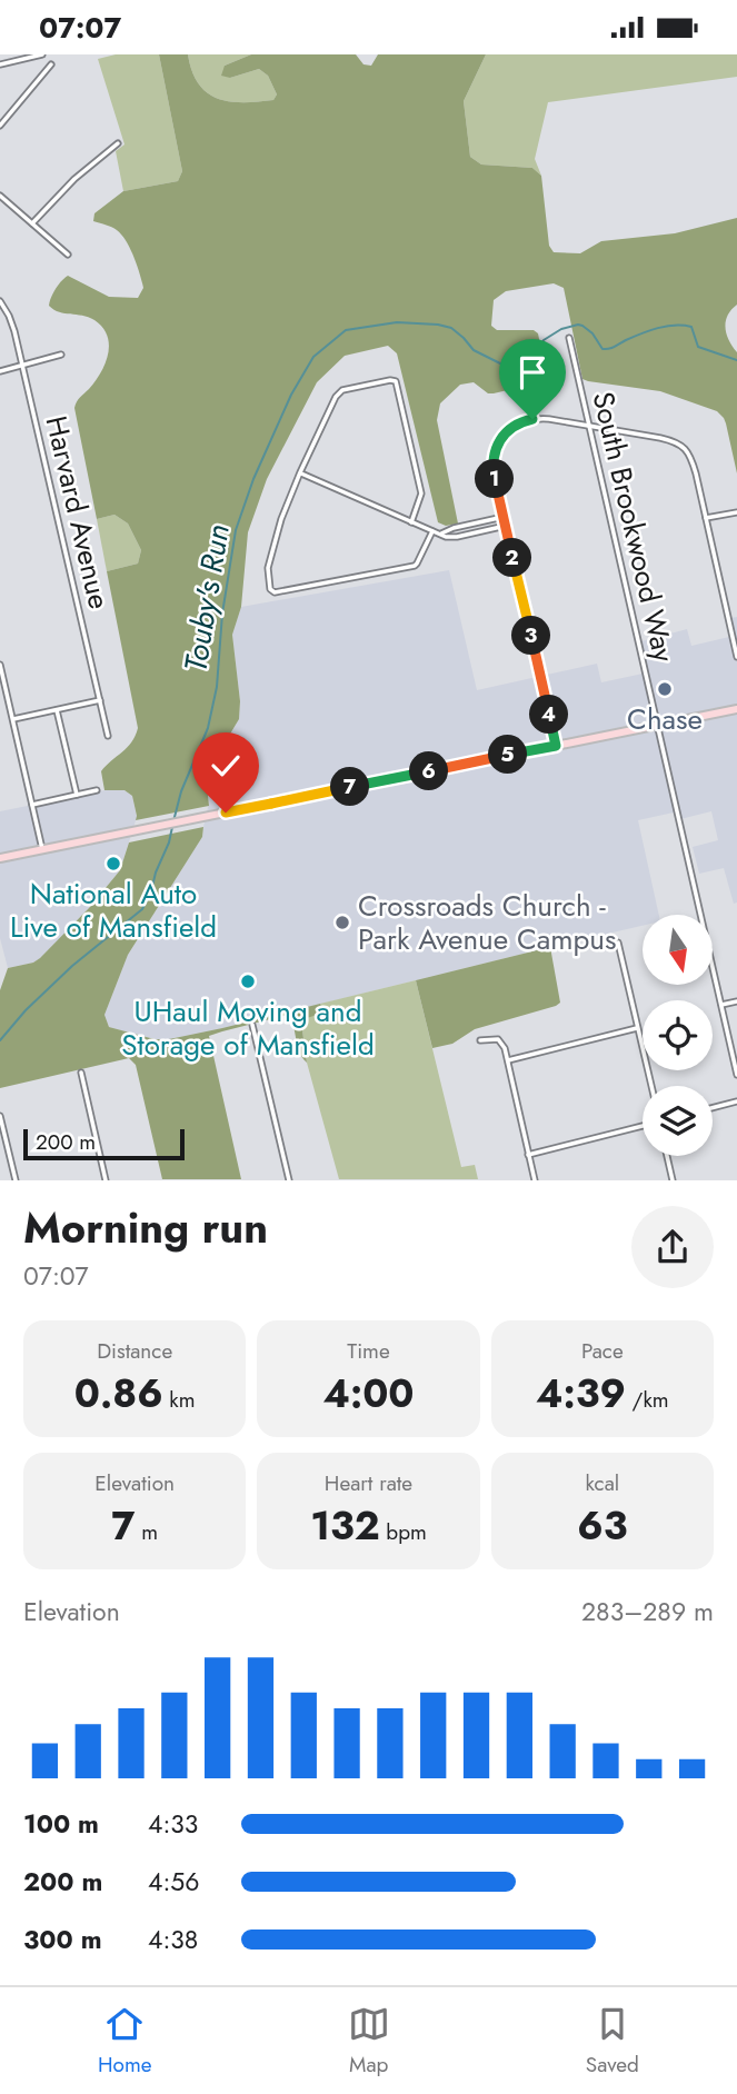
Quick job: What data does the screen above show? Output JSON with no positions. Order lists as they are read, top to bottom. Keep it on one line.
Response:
{"streets":{"street":["Harvard Avenue","South Brookwood Way"]},"water":["Touby's Run"],"places":["Chase","National Auto Live of Mansfield","Crossroads Church - Park Avenue Campus","UHaul Moving and Storage of Mansfield"],"scale_bar":"200 m","north":"bottom","page":{"status":"07:07","pins":["1","2","3","4","5","6","7"],"scale":"200 m","heading":["Morning run","07:07"],"stats":[["Distance","0.86 km"],["Time","4:00"],["Pace","4:39 /km"],["Elevation","7 m"],["Heart rate","132 bpm"],["kcal","63"]],"chart":["Elevation","283–289 m"],"list":[{"name":"100 m","note":"4:33"},{"name":"200 m","note":"4:56"},{"name":"300 m","note":"4:38"}],"tabs":["Home","Map","Saved"]}}
